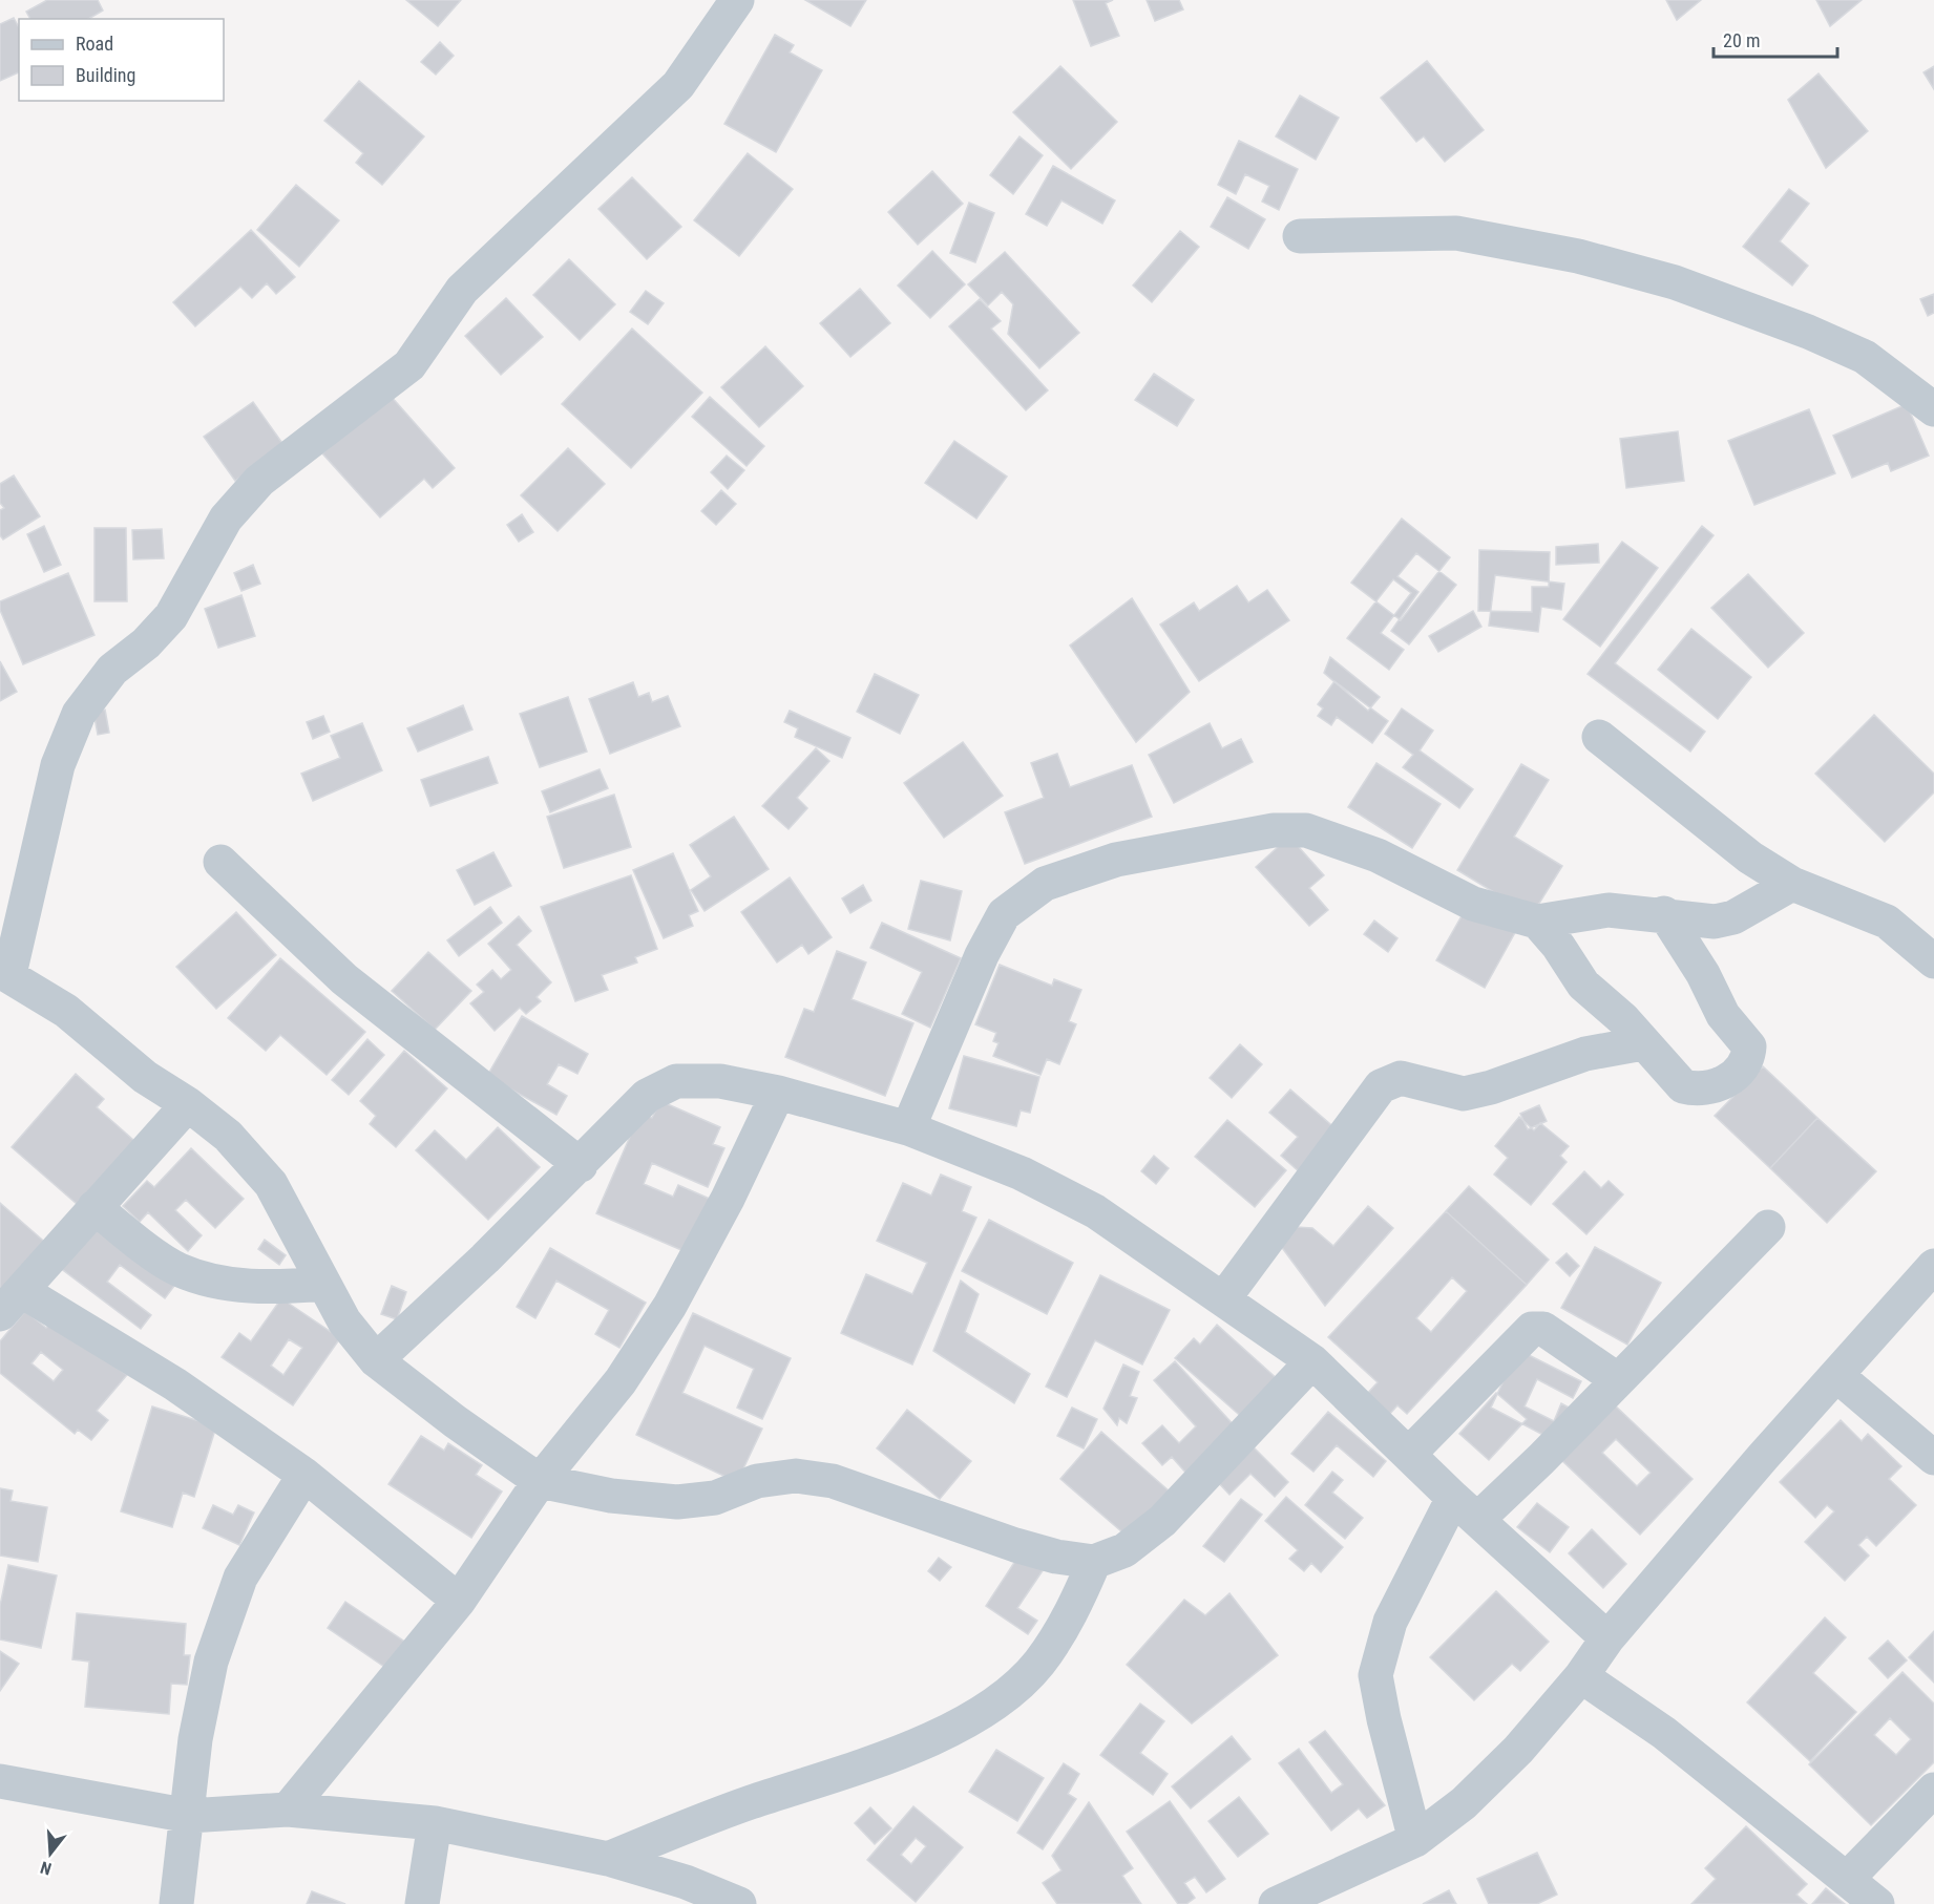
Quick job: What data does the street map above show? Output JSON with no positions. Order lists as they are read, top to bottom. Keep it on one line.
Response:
{"legend":["Road","Building"],"scale_bar":"20 m","north":"bottom"}
